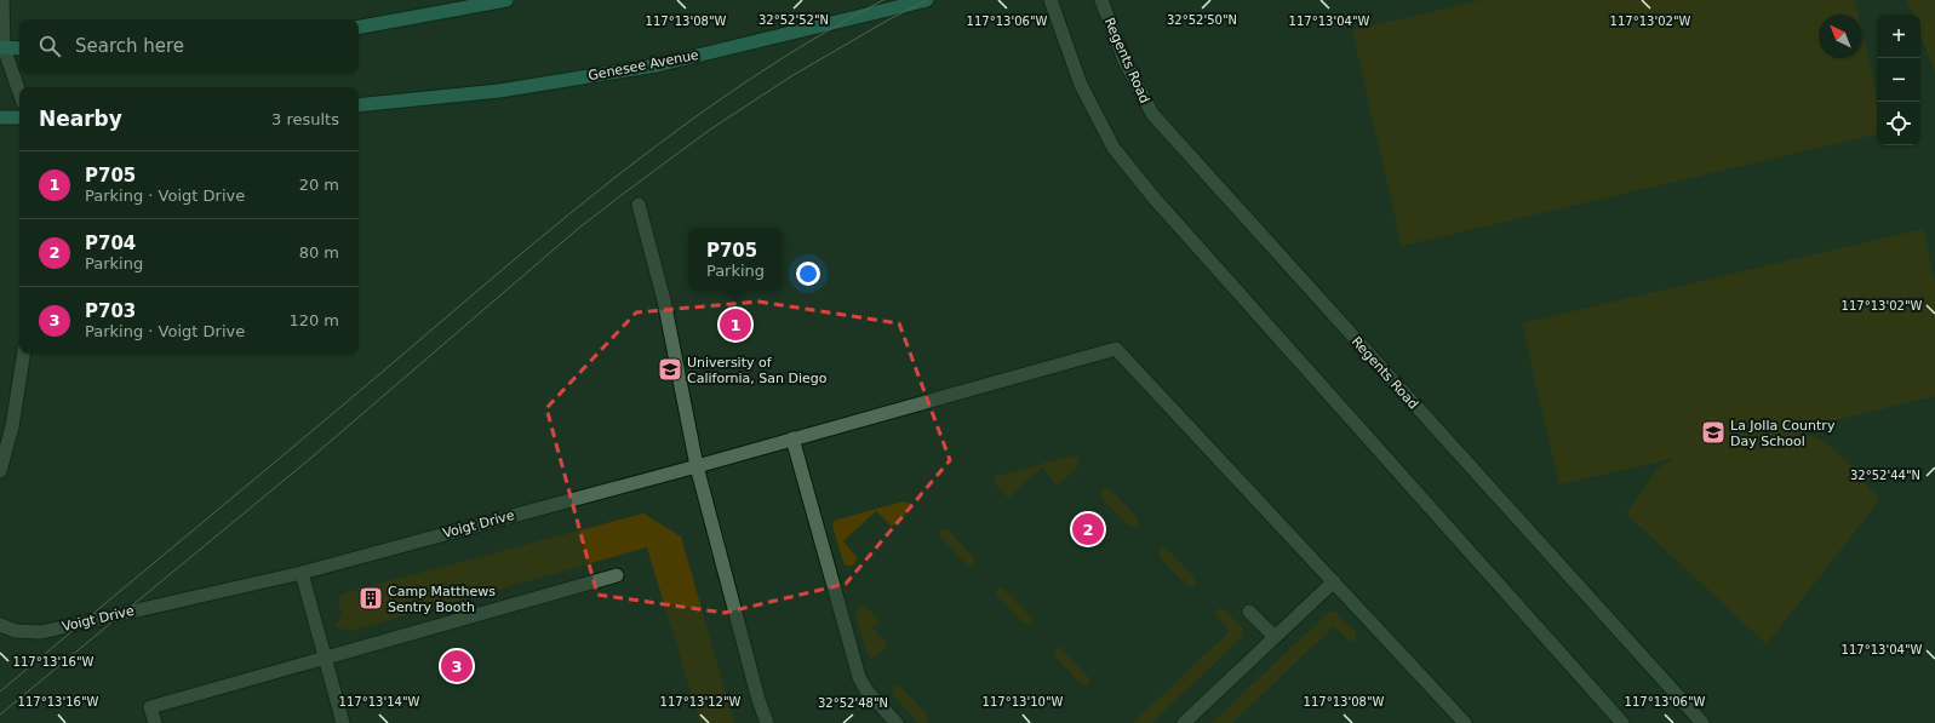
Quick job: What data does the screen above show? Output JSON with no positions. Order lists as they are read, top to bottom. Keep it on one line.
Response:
{"streets":{"main road":["Regents Road","Genesee Avenue","Voigt Drive"]},"places":{"school or university":["University of California, San Diego","La Jolla Country Day School"],"building":["Camp Matthews Sentry Booth"]},"north":"top left","page":{"map_buttons":["+","−"],"search":"Search here","heading":["Nearby","3 results"],"list":[{"mark":"1","name":"P705","note":"Parking · Voigt Drive","value":"20 m"},{"mark":"2","name":"P704","note":"Parking","value":"80 m"},{"mark":"3","name":"P703","note":"Parking · Voigt Drive","value":"120 m"}],"popup":["P705","Parking"],"pins":["1","2","3"]},"coordinates":["32°52'52\"N","32°52'50\"N","117°13'06\"W","117°13'08\"W","117°13'04\"W","117°13'02\"W","32°52'44\"N","117°13'16\"W","117°13'14\"W","117°13'12\"W","117°13'10\"W","32°52'48\"N"]}
